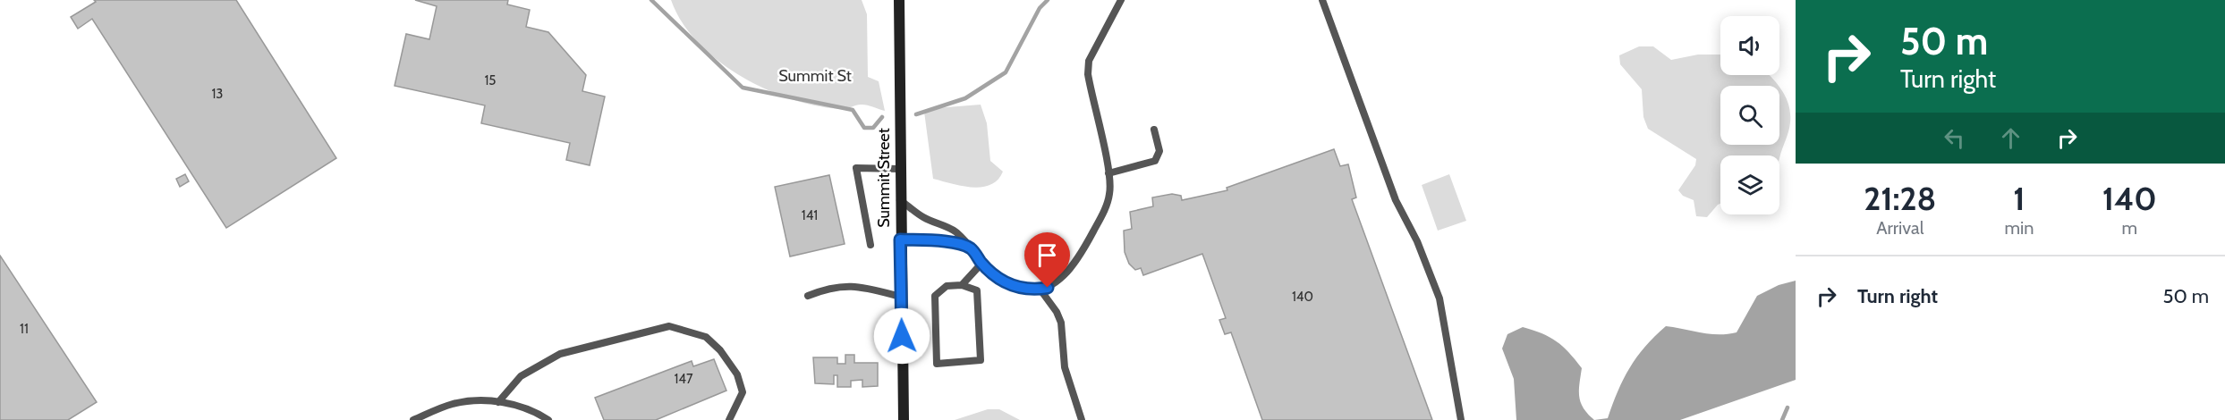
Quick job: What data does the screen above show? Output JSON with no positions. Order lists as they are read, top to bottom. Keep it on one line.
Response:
{"streets":{"main road":["Summit Street"]},"parks":["Summit St"],"house_numbers":["15","13","141","140","11","147"],"page":{"turn":["50 m","Turn right"],"eta":["21:28","Arrival","1","min","140","m"],"list":[{"name":"Turn right","value":"50 m"}]}}
